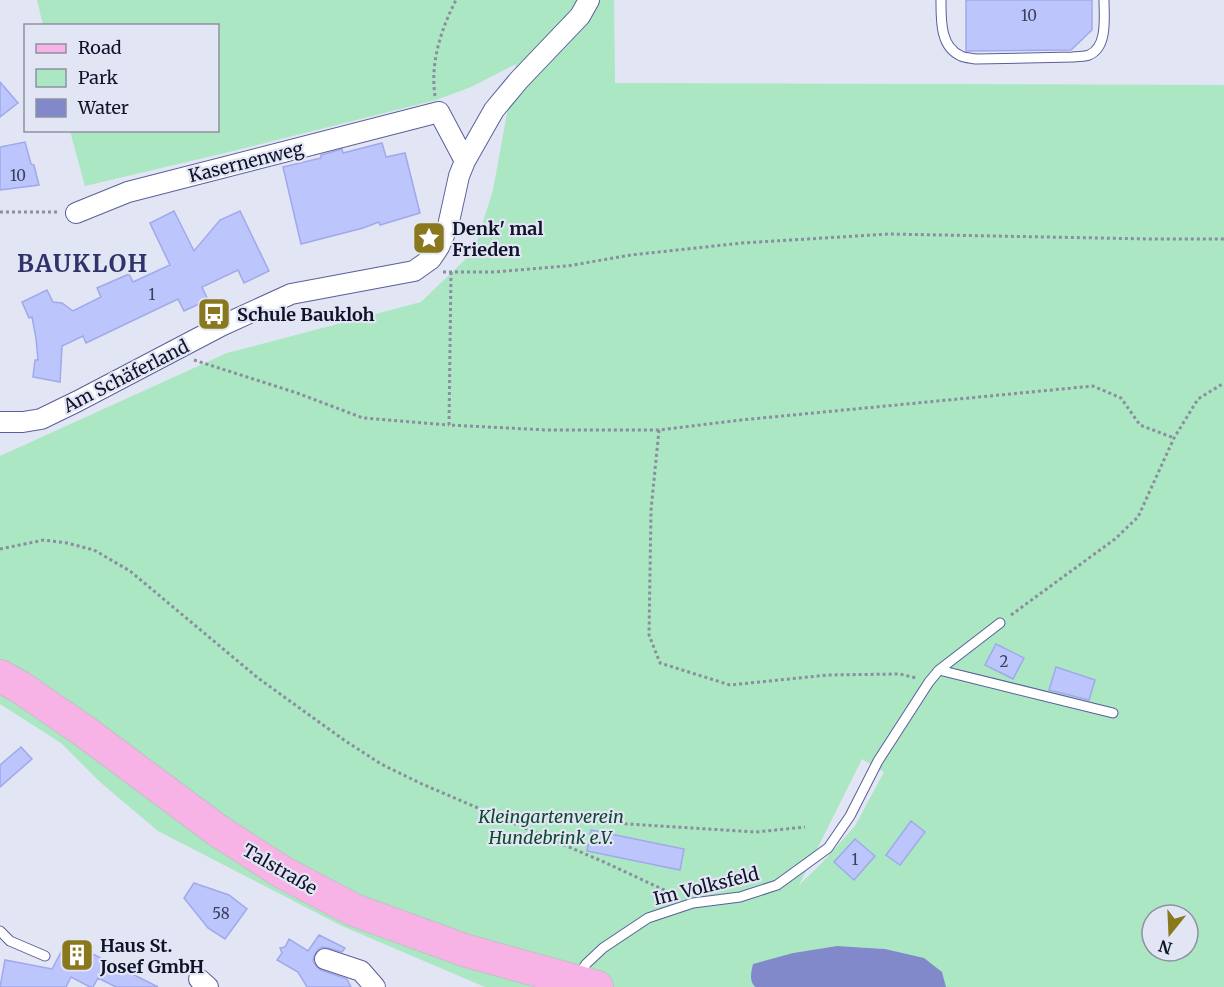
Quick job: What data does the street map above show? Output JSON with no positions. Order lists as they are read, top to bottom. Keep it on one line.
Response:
{"streets":{"main road":["Talstraße"],"street":["Kasernenweg","Am Schäferland"],"lane":["Im Volksfeld"]},"crossings":[["Talstraße","Im Volksfeld"]],"districts":["BAUKLOH"],"parks":["Kleingartenverein Hundebrink e.V."],"places":{"place":["Denk' mal Frieden"],"bus stop":["Schule Baukloh"],"building":["Haus St. Josef GmbH"]},"house_numbers":["10","10","1","2","1","58"],"legend":["Road","Park","Water"],"north":"bottom"}
